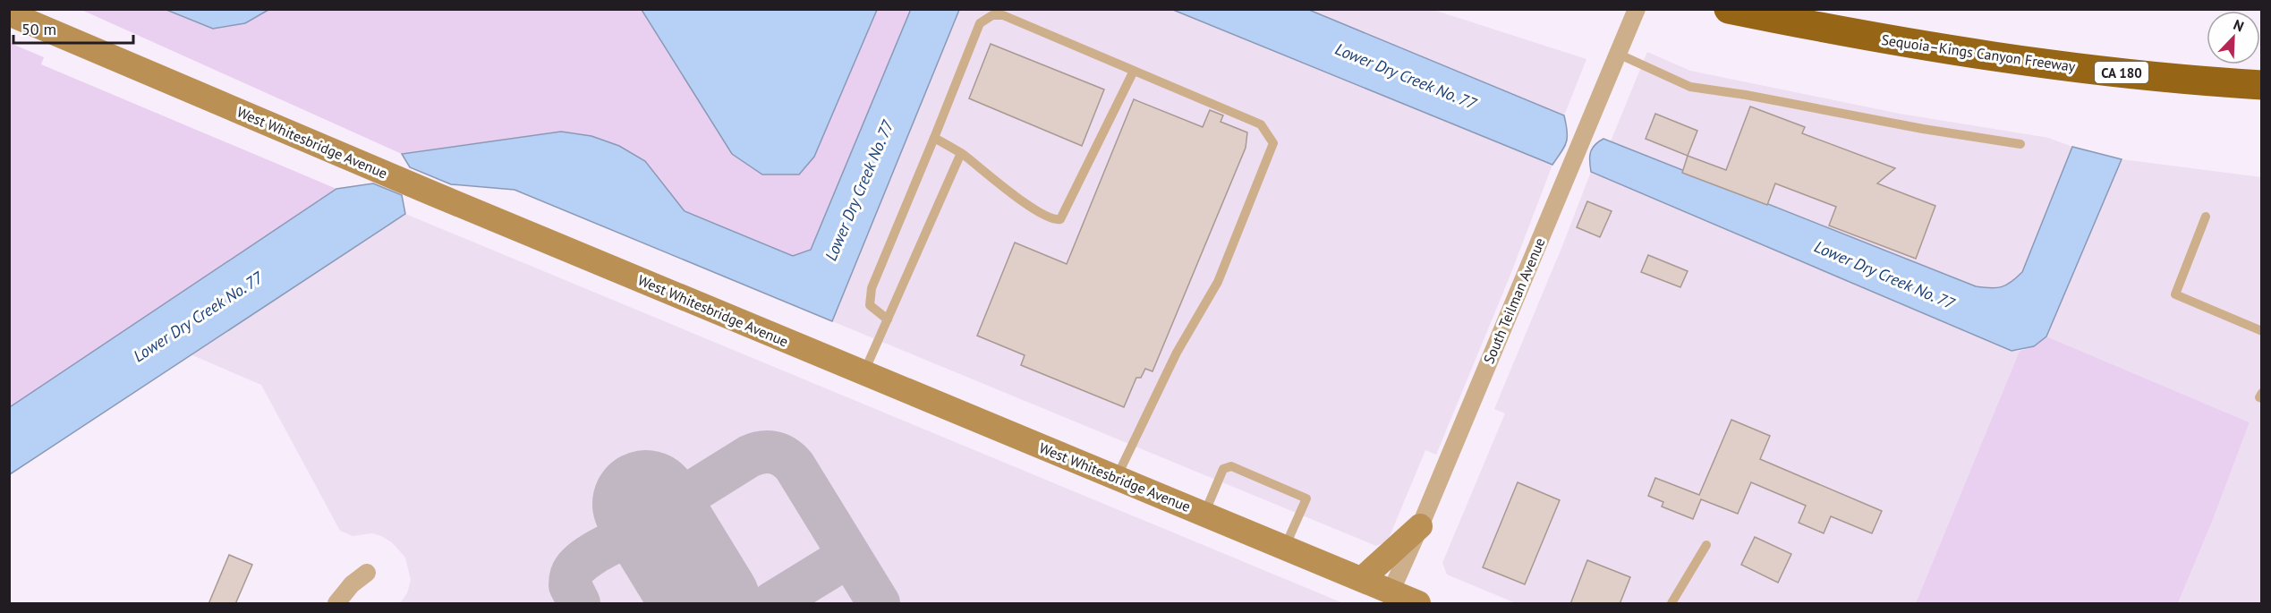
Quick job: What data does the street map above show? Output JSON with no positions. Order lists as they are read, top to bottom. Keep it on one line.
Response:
{"streets":{"highway":["Sequoia–Kings Canyon Freeway","CA 180"],"main road":["West Whitesbridge Avenue"],"street":["South Teilman Avenue"]},"crossings":[["West Whitesbridge Avenue","South Teilman Avenue"]],"water":["Lower Dry Creek No. 77"],"scale_bar":"50 m","north":"top right"}
